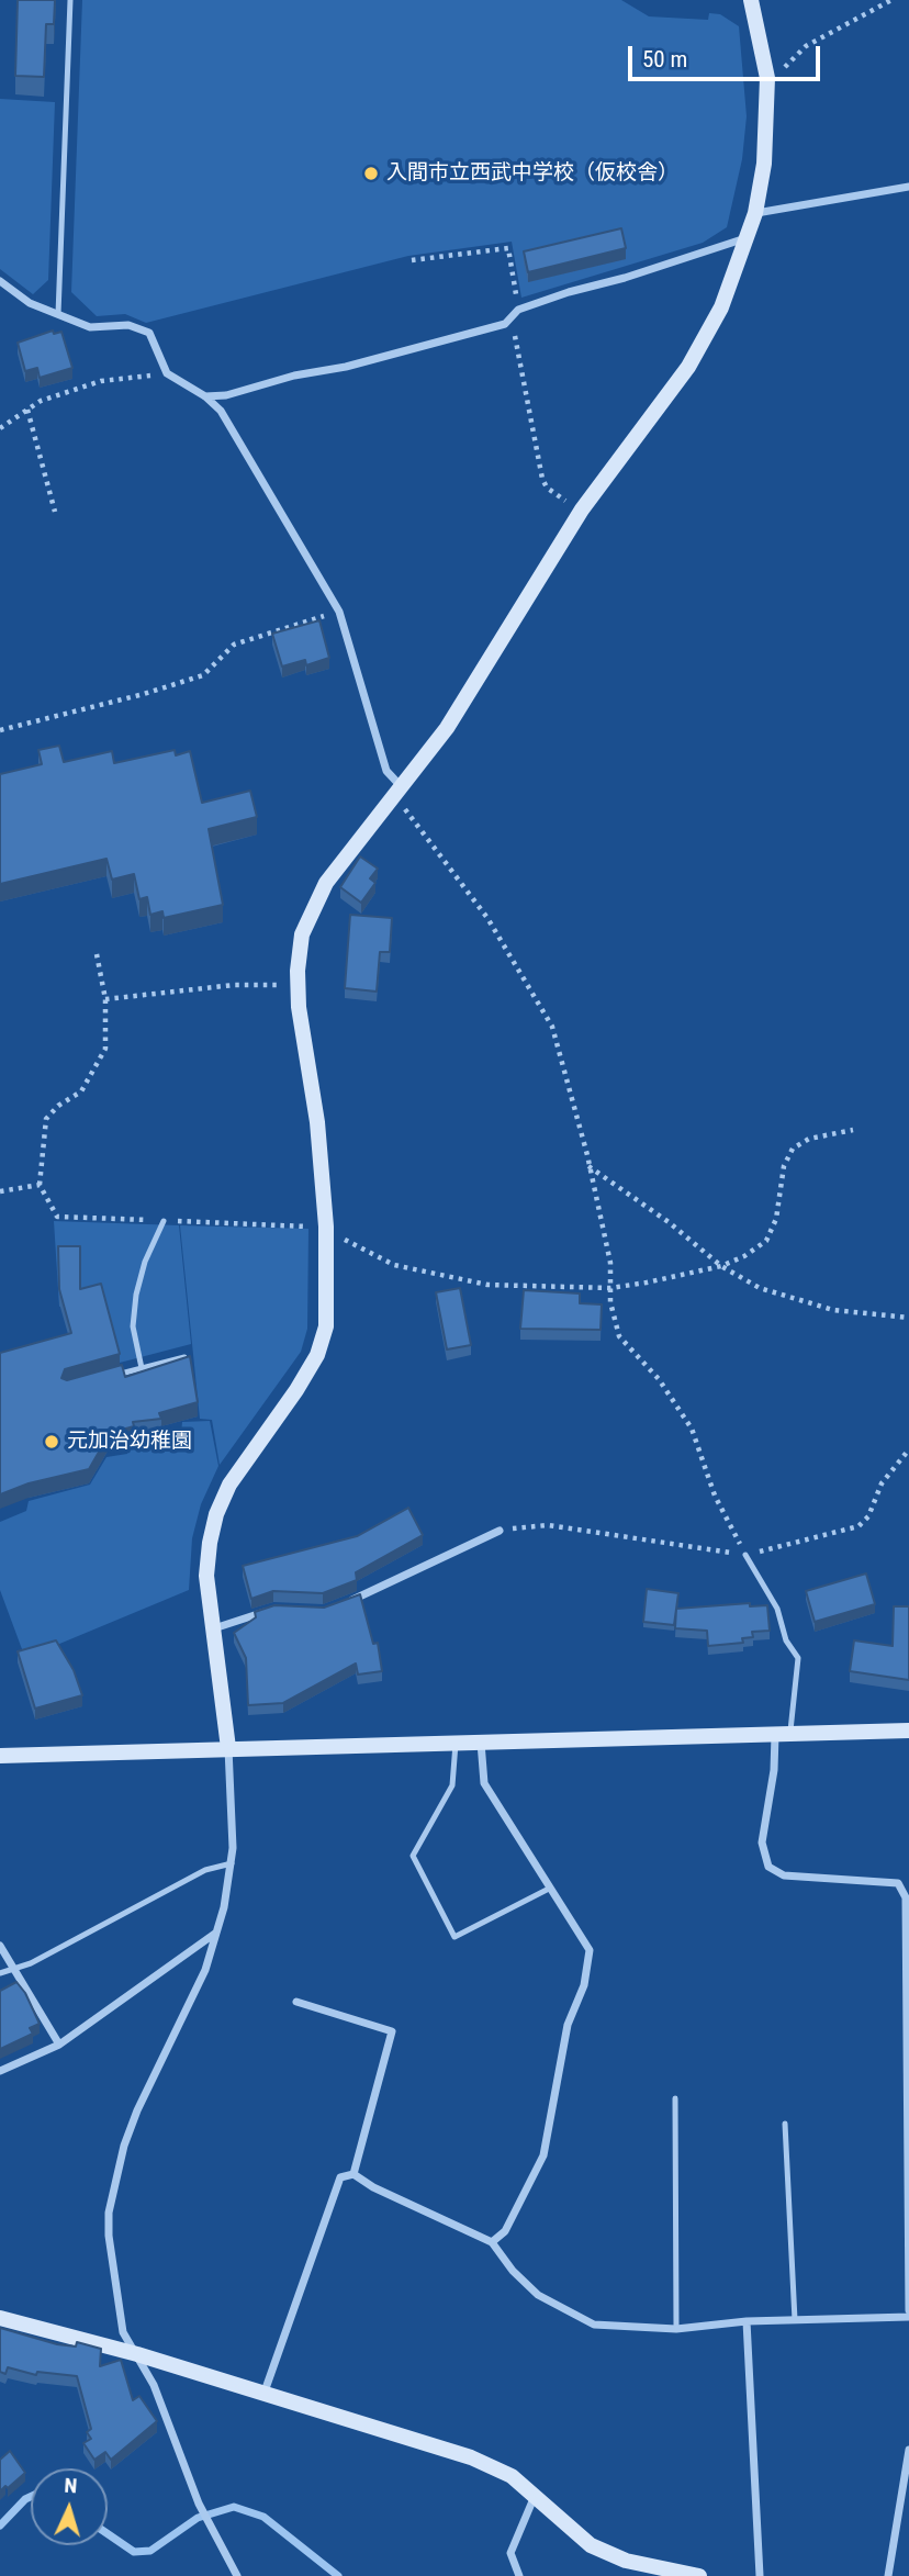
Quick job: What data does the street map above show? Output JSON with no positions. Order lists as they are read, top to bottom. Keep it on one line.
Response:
{"places":["入間市立西武中学校（仮校舎）","元加治幼稚園"],"scale_bar":"50 m","north":"top"}
